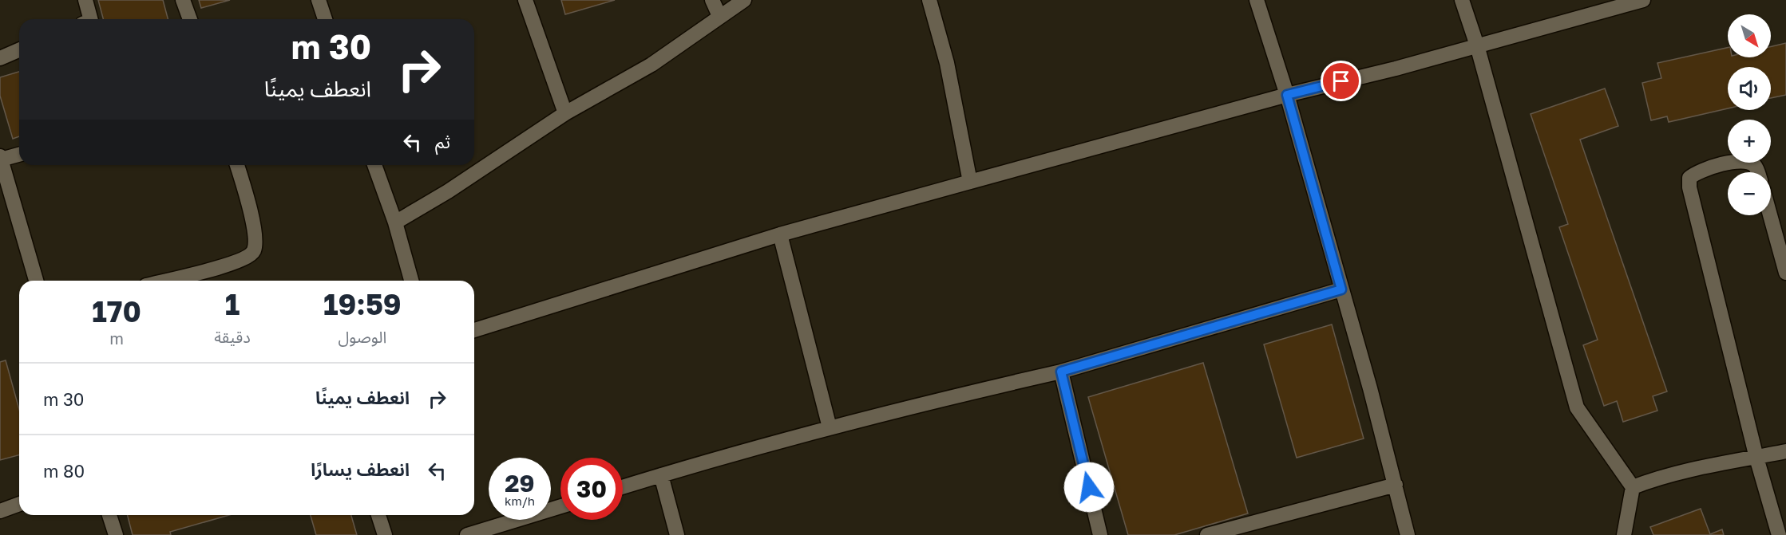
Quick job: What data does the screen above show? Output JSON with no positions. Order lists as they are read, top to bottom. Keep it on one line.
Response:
{"north":"bottom right","page":{"map_buttons":["+","−"],"turn":["30 m","انعطف يمينًا"],"then":"ثم","eta":["19:59","الوصول","1","دقيقة","170","m"],"list":[{"name":"انعطف يمينًا","value":"30 m"},{"name":"انعطف يسارًا","value":"80 m"}],"speed":"29 km/h","limit":"30"}}
